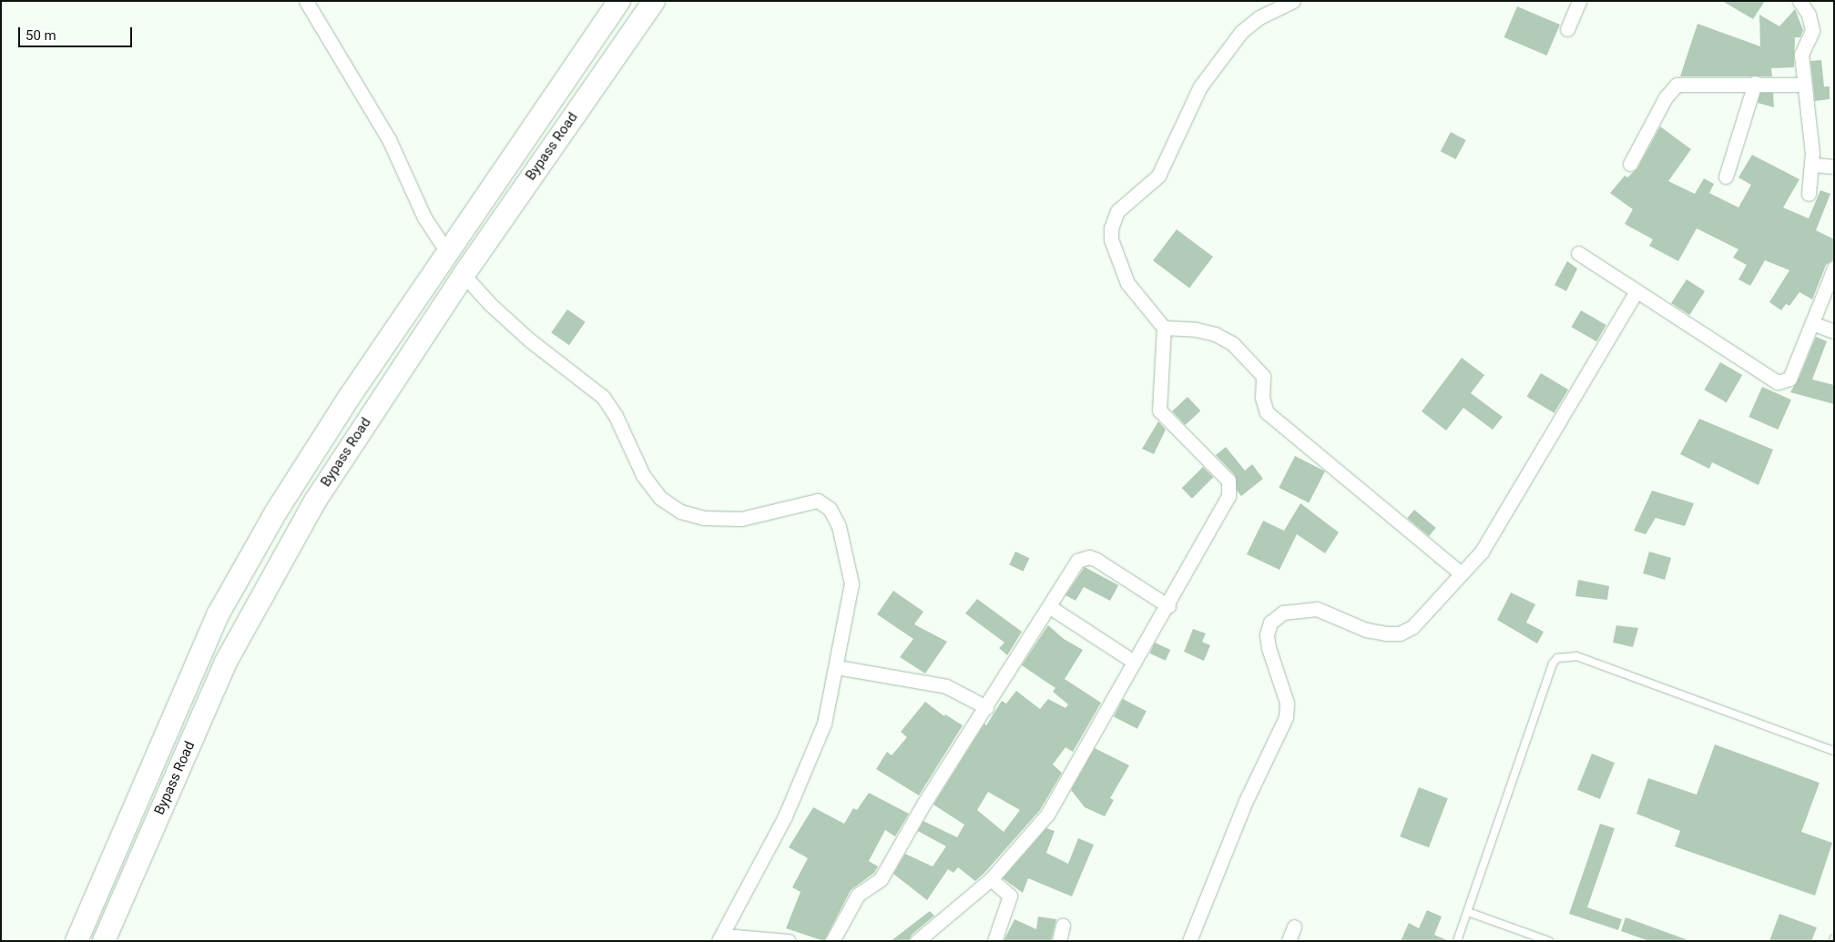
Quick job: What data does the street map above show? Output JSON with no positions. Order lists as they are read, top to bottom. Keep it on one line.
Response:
{"streets":{"main road":["Bypass Road"]},"scale_bar":"50 m"}
